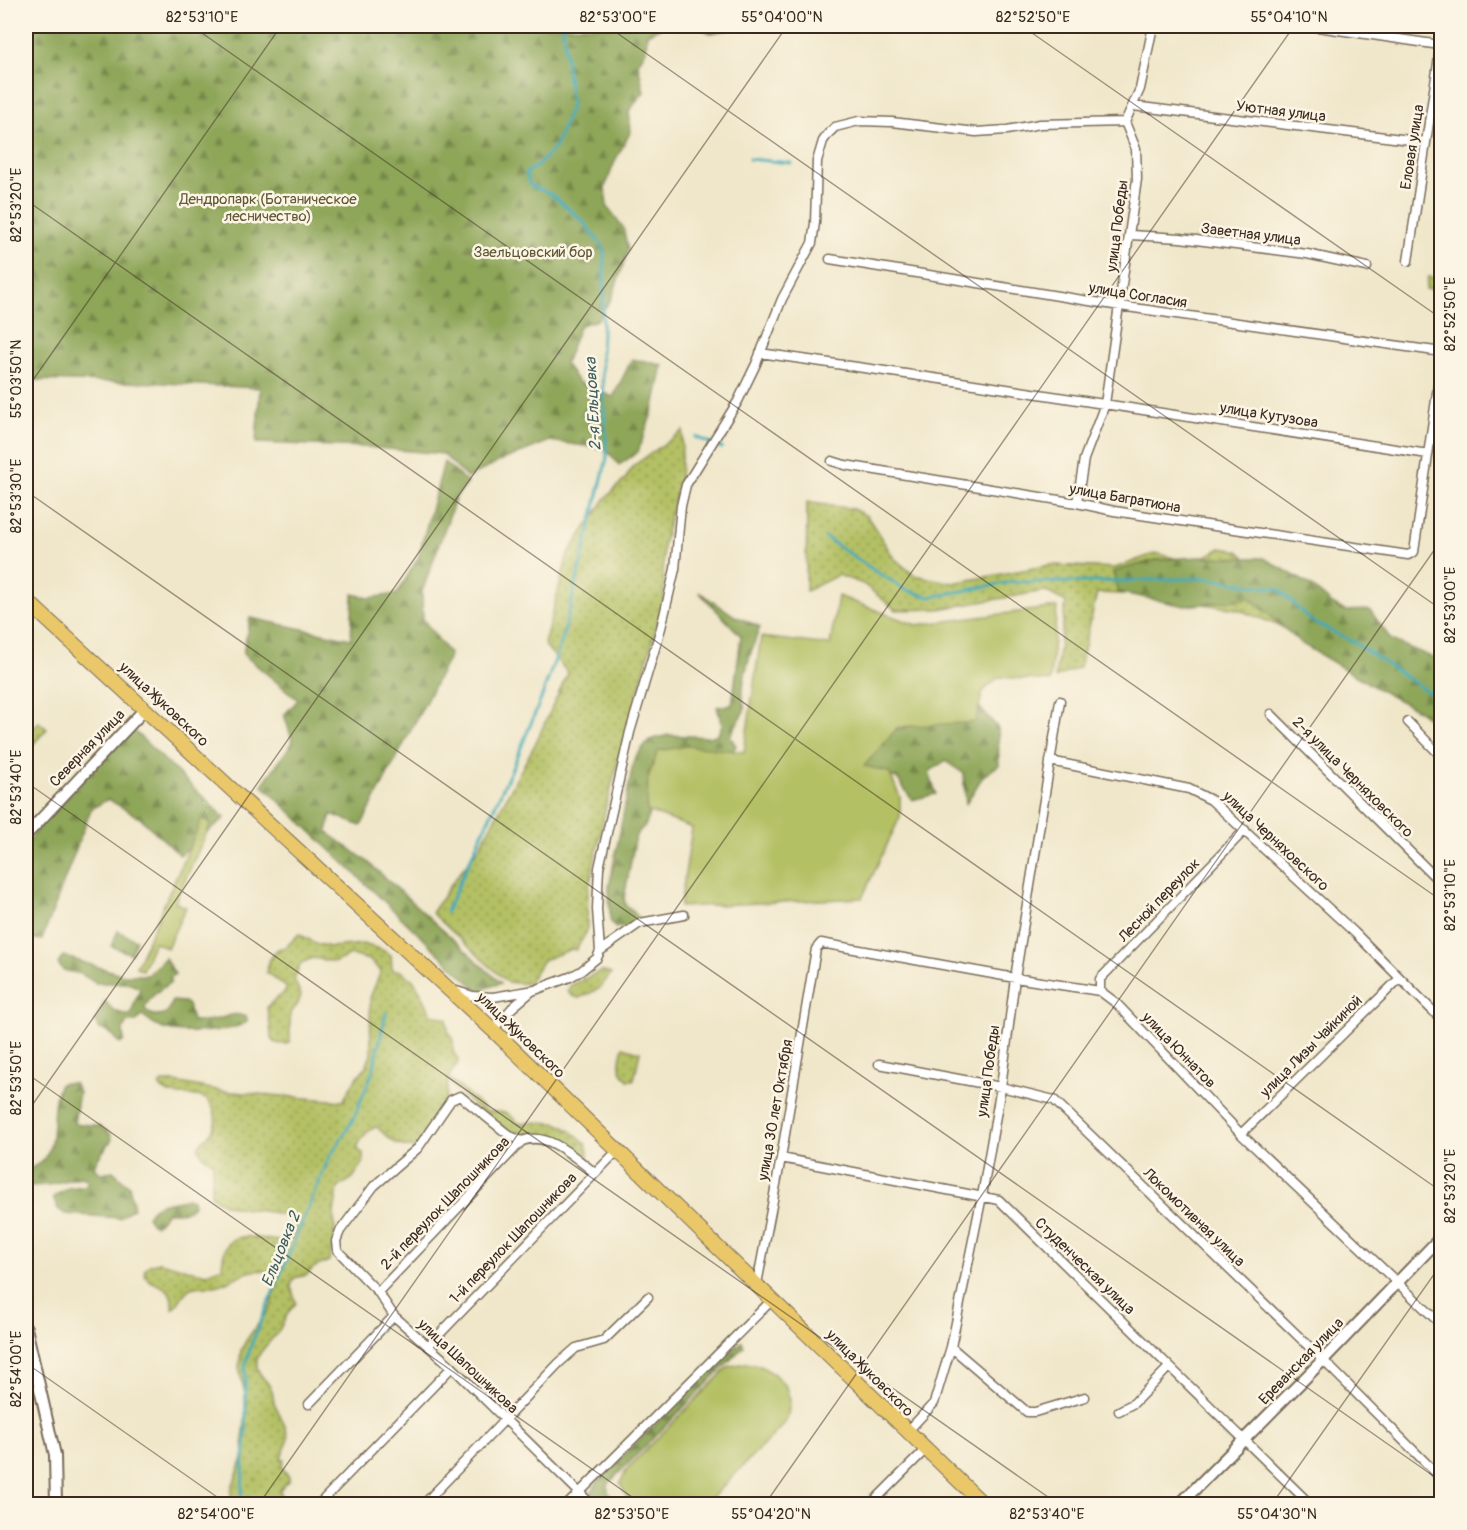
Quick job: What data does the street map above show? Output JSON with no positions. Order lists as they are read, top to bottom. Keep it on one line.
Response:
{"streets":{"main road":["улица Жуковского"],"street":["Уютная улица","Еловая улица","улица Победы","Заветная улица","улица Согласия","улица Кутузова","улица Багратиона","Северная улица","2-я улица Черняховского","улица Черняховского","Лесной переулок","улица Лизы Чайкиной","улица Юннатов","улица 30 лет Октября","2-й переулок Шапошникова","Локомотивная улица","1-й переулок Шапошникова","Студенческая улица","Ереванская улица","улица Шапошникова"]},"crossings":[["Уютная улица","Еловая улица"],["улица Победы","Заветная улица"],["улица Победы","улица Согласия"],["улица Победы","улица Кутузова"],["улица Победы","улица Багратиона"],["улица Победы","улица Жуковского"],["улица Победы","улица Черняховского"],["улица Победы","улица 30 лет Октября"],["улица Победы","Локомотивная улица"],["улица Победы","Студенческая улица"],["улица Кутузова","улица Багратиона"],["улица Жуковского","Северная улица"],["улица Жуковского","улица 30 лет Октября"],["улица Жуковского","1-й переулок Шапошникова"],["улица Черняховского","Лесной переулок"],["улица Черняховского","улица Лизы Чайкиной"],["Лесной переулок","улица Юннатов"],["улица Лизы Чайкиной","улица Юннатов"],["улица Юннатов","Ереванская улица"],["улица 30 лет Октября","Студенческая улица"],["2-й переулок Шапошникова","1-й переулок Шапошникова"],["2-й переулок Шапошникова","улица Шапошникова"],["Локомотивная улица","Ереванская улица"],["1-й переулок Шапошникова","улица Шапошникова"],["Студенческая улица","Ереванская улица"]],"water":["2-я Ельцовка","Ельцовка 2"],"parks":["Дендропарк (Ботаническое лесничество)","Заельцовский бор"],"coordinates":["82°53'10\"E","82°53'00\"E","55°04'00\"N","82°52'50\"E","55°04'10\"N","82°53'20\"E","55°03'50\"N","82°53'30\"E","82°53'40\"E","82°53'50\"E","82°54'00\"E","55°04'20\"N","55°04'30\"N"]}
